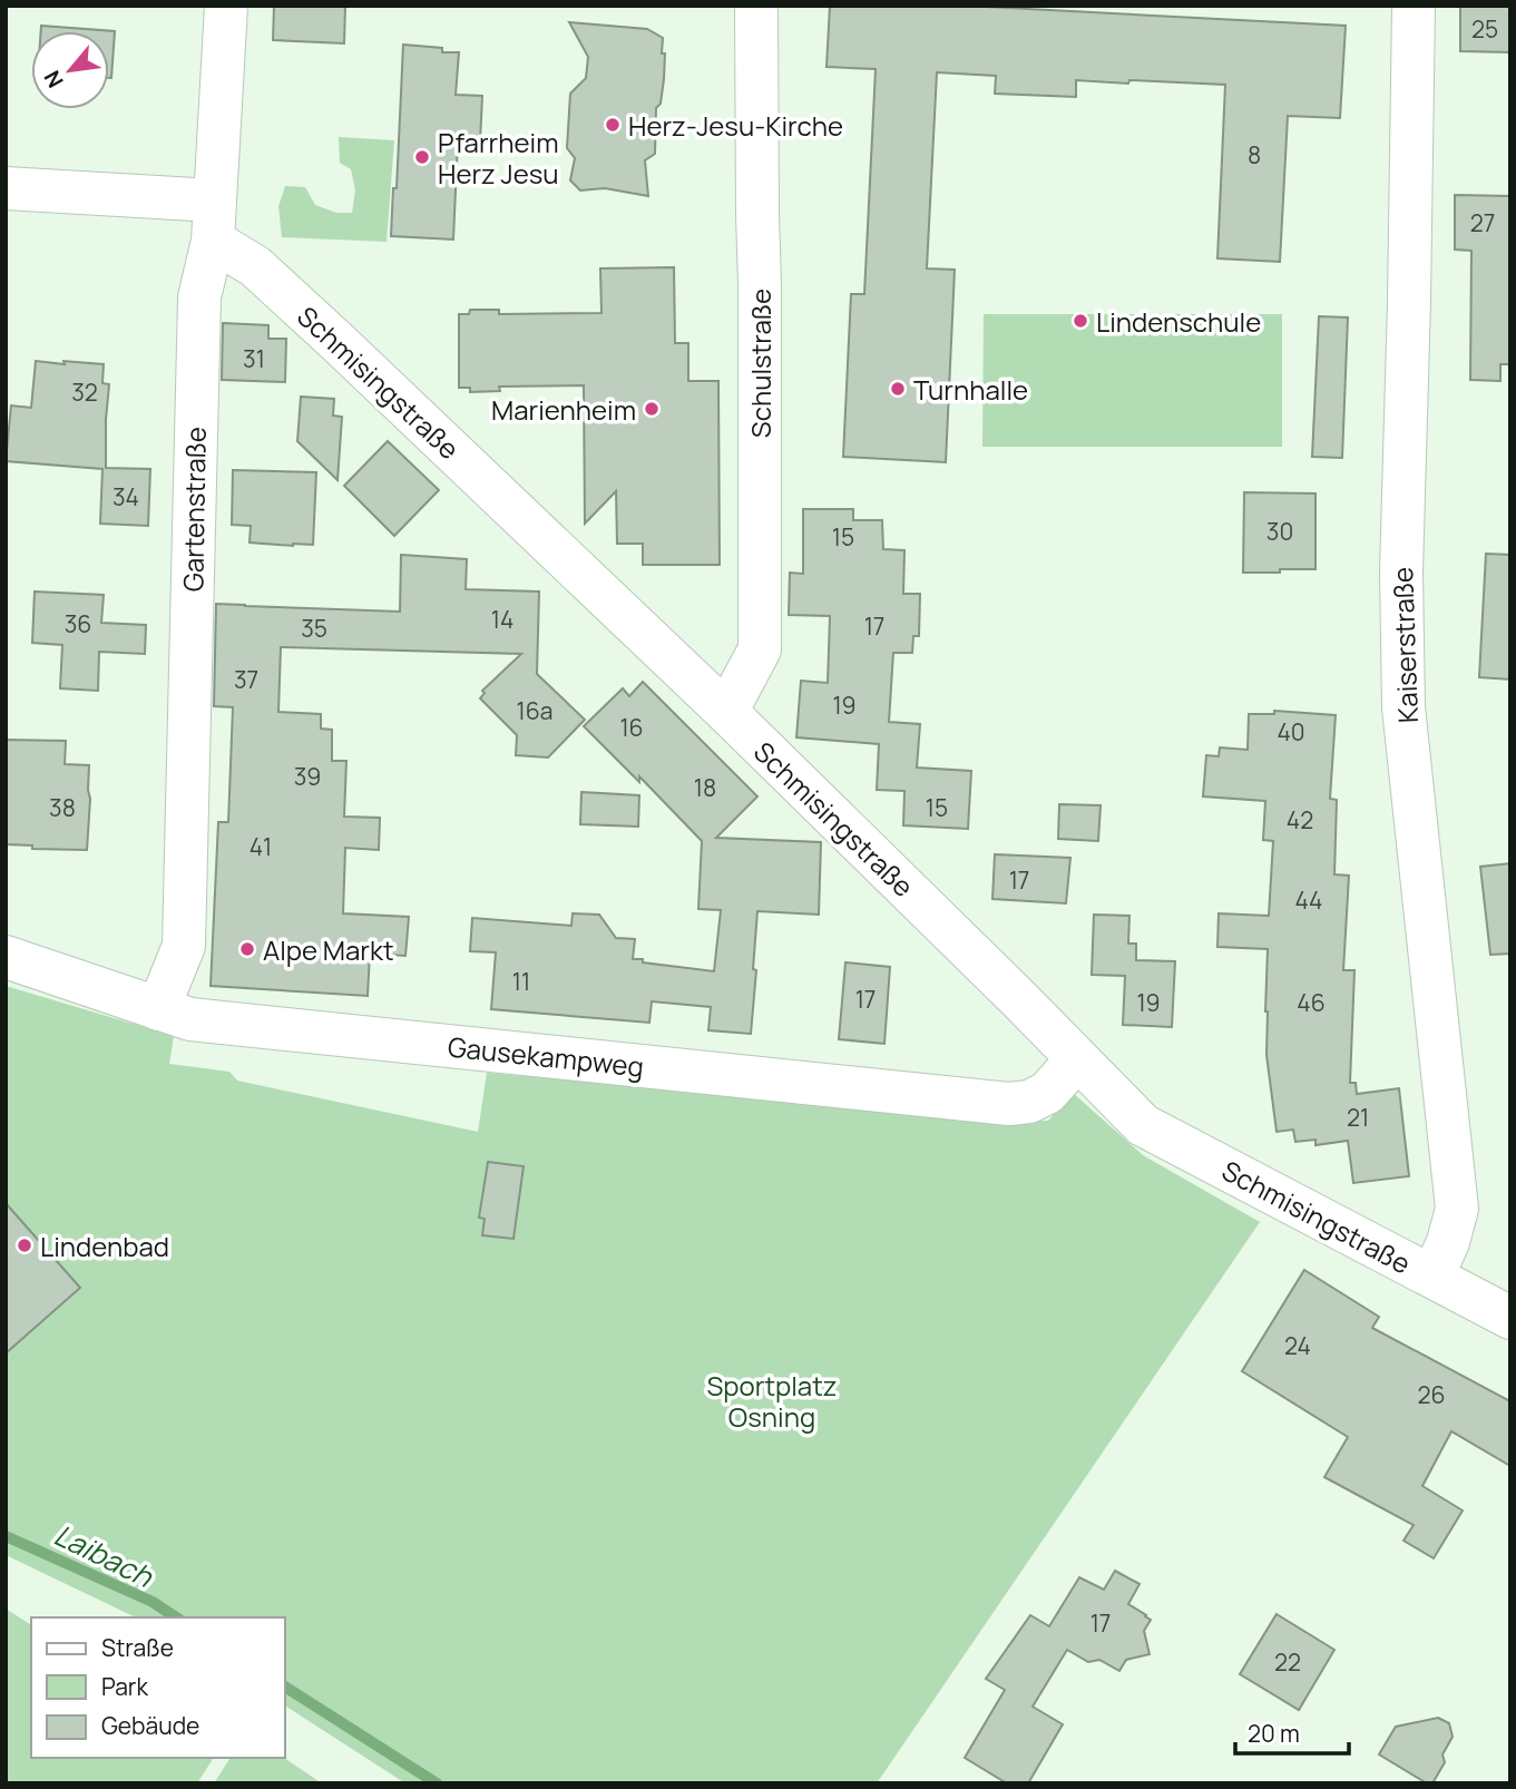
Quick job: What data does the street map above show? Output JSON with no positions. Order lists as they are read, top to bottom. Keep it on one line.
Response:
{"streets":{"street":["Schulstraße","Schmisingstraße","Gartenstraße","Kaiserstraße","Gausekampweg"]},"crossings":[["Schulstraße","Schmisingstraße"],["Schmisingstraße","Gartenstraße"],["Schmisingstraße","Kaiserstraße"],["Schmisingstraße","Gausekampweg"],["Gartenstraße","Gausekampweg"]],"water":["Laibach"],"parks":["Sportplatz Osning"],"places":["Herz-Jesu-Kirche","Pfarrheim Herz Jesu","Lindenschule","Turnhalle","Marienheim","Alpe Markt","Lindenbad"],"house_numbers":["25","8","27","31","32","34","30","15","14","36","17","35","37","19","16a","16","40","39","18","38","15","42","41","17","44","11","17","19","46","21","24","26","17","22"],"legend":["Straße","Park","Gebäude"],"scale_bar":"20 m","north":"bottom left"}
